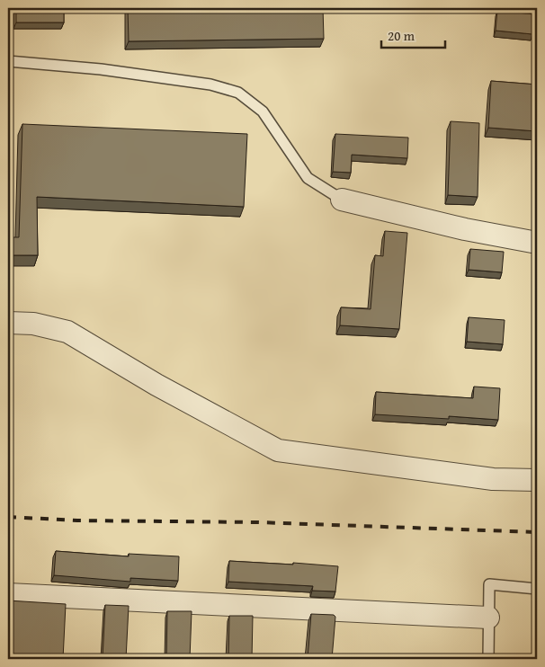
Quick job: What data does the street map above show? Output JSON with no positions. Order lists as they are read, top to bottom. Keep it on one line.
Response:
{"scale_bar":"20 m"}
